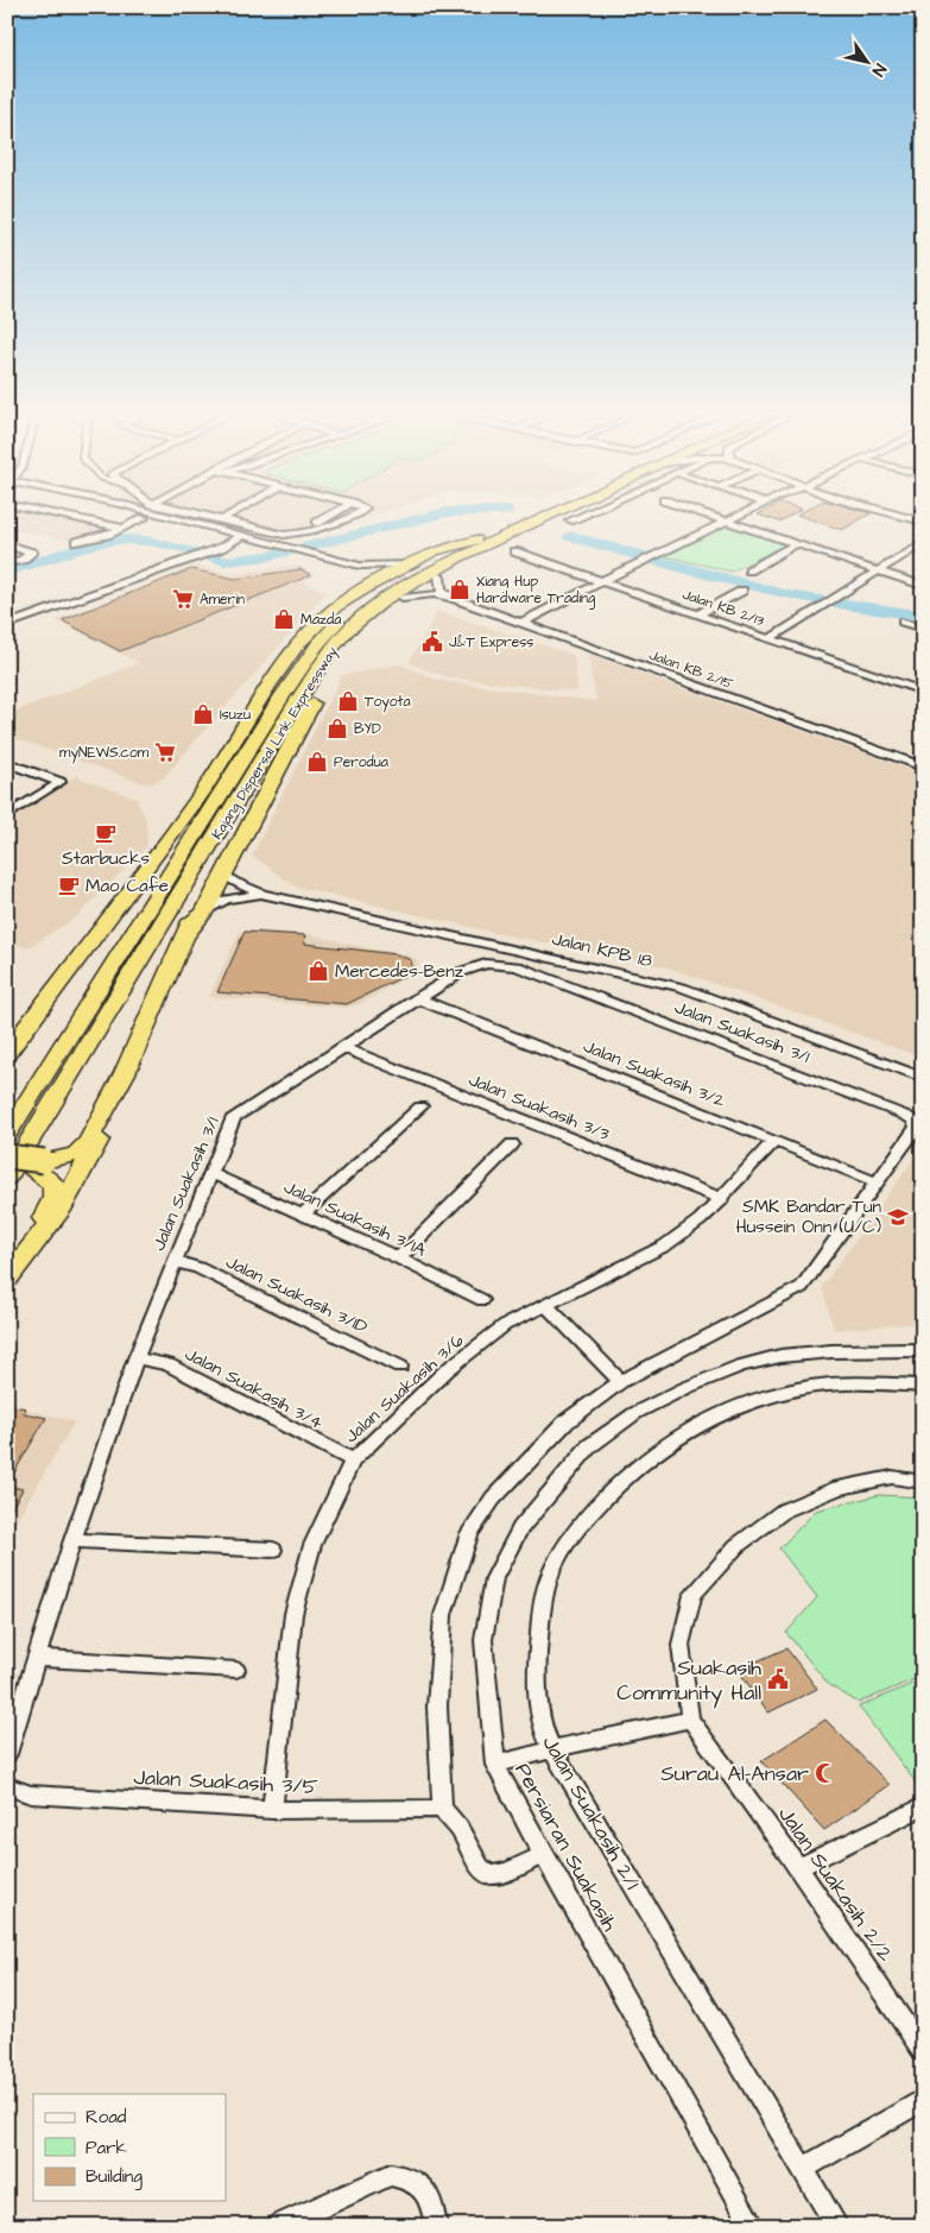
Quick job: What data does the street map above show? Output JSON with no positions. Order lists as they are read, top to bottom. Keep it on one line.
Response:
{"streets":{"highway":["Kajang Dispersal Link Expressway"],"street":["Jalan KB 2/13","Jalan KB 2/15","Jalan KPB 18","Jalan Suakasih 3/1","Jalan Suakasih 3/2","Jalan Suakasih 3/3","Jalan Suakasih 3/1A","Jalan Suakasih 3/1D","Jalan Suakasih 3/4","Jalan Suakasih 3/6","Jalan Suakasih 3/5","Jalan Suakasih 2/1","Persiaran Suakasih","Jalan Suakasih 2/2"]},"crossings":[["Jalan Suakasih 3/1","Jalan Suakasih 3/2"],["Jalan Suakasih 3/1","Jalan Suakasih 3/3"],["Jalan Suakasih 3/1","Jalan Suakasih 3/1A"],["Jalan Suakasih 3/1","Jalan Suakasih 3/1D"],["Jalan Suakasih 3/1","Jalan Suakasih 3/4"],["Jalan Suakasih 3/1","Jalan Suakasih 3/5"],["Jalan Suakasih 3/2","Jalan Suakasih 3/6"],["Jalan Suakasih 3/3","Jalan Suakasih 3/6"],["Jalan Suakasih 3/4","Jalan Suakasih 3/6"],["Jalan Suakasih 3/6","Jalan Suakasih 3/5"]],"places":{"shop":["Xiang Hup Hardware Trading","Mazda","Toyota","Isuzu","BYD","Perodua","Mercedes-Benz"],"supermarket":["Amerin","myNEWS.com"],"public building":["J&T Express","Suakasih Community Hall"],"cafe":["Starbucks","Mao Cafe"],"school or university":["SMK Bandar Tun Hussein Onn (U/C)"],"mosque":["Surau Al-Ansar"]},"legend":["Road","Park","Building"],"north":"bottom right"}
